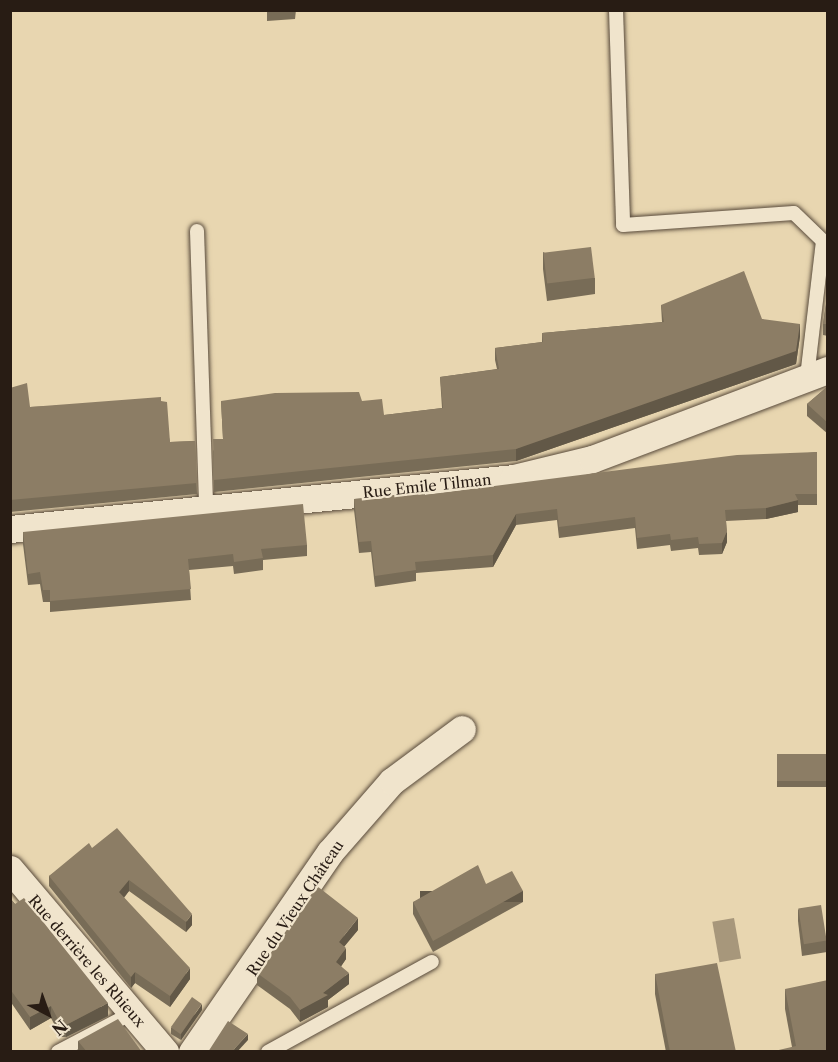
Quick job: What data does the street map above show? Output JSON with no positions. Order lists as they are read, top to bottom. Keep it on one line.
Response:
{"streets":{"street":["Rue Emile Tilman","Rue du Vieux Château","Rue derrière les Rhieux"]},"north":"bottom right"}
